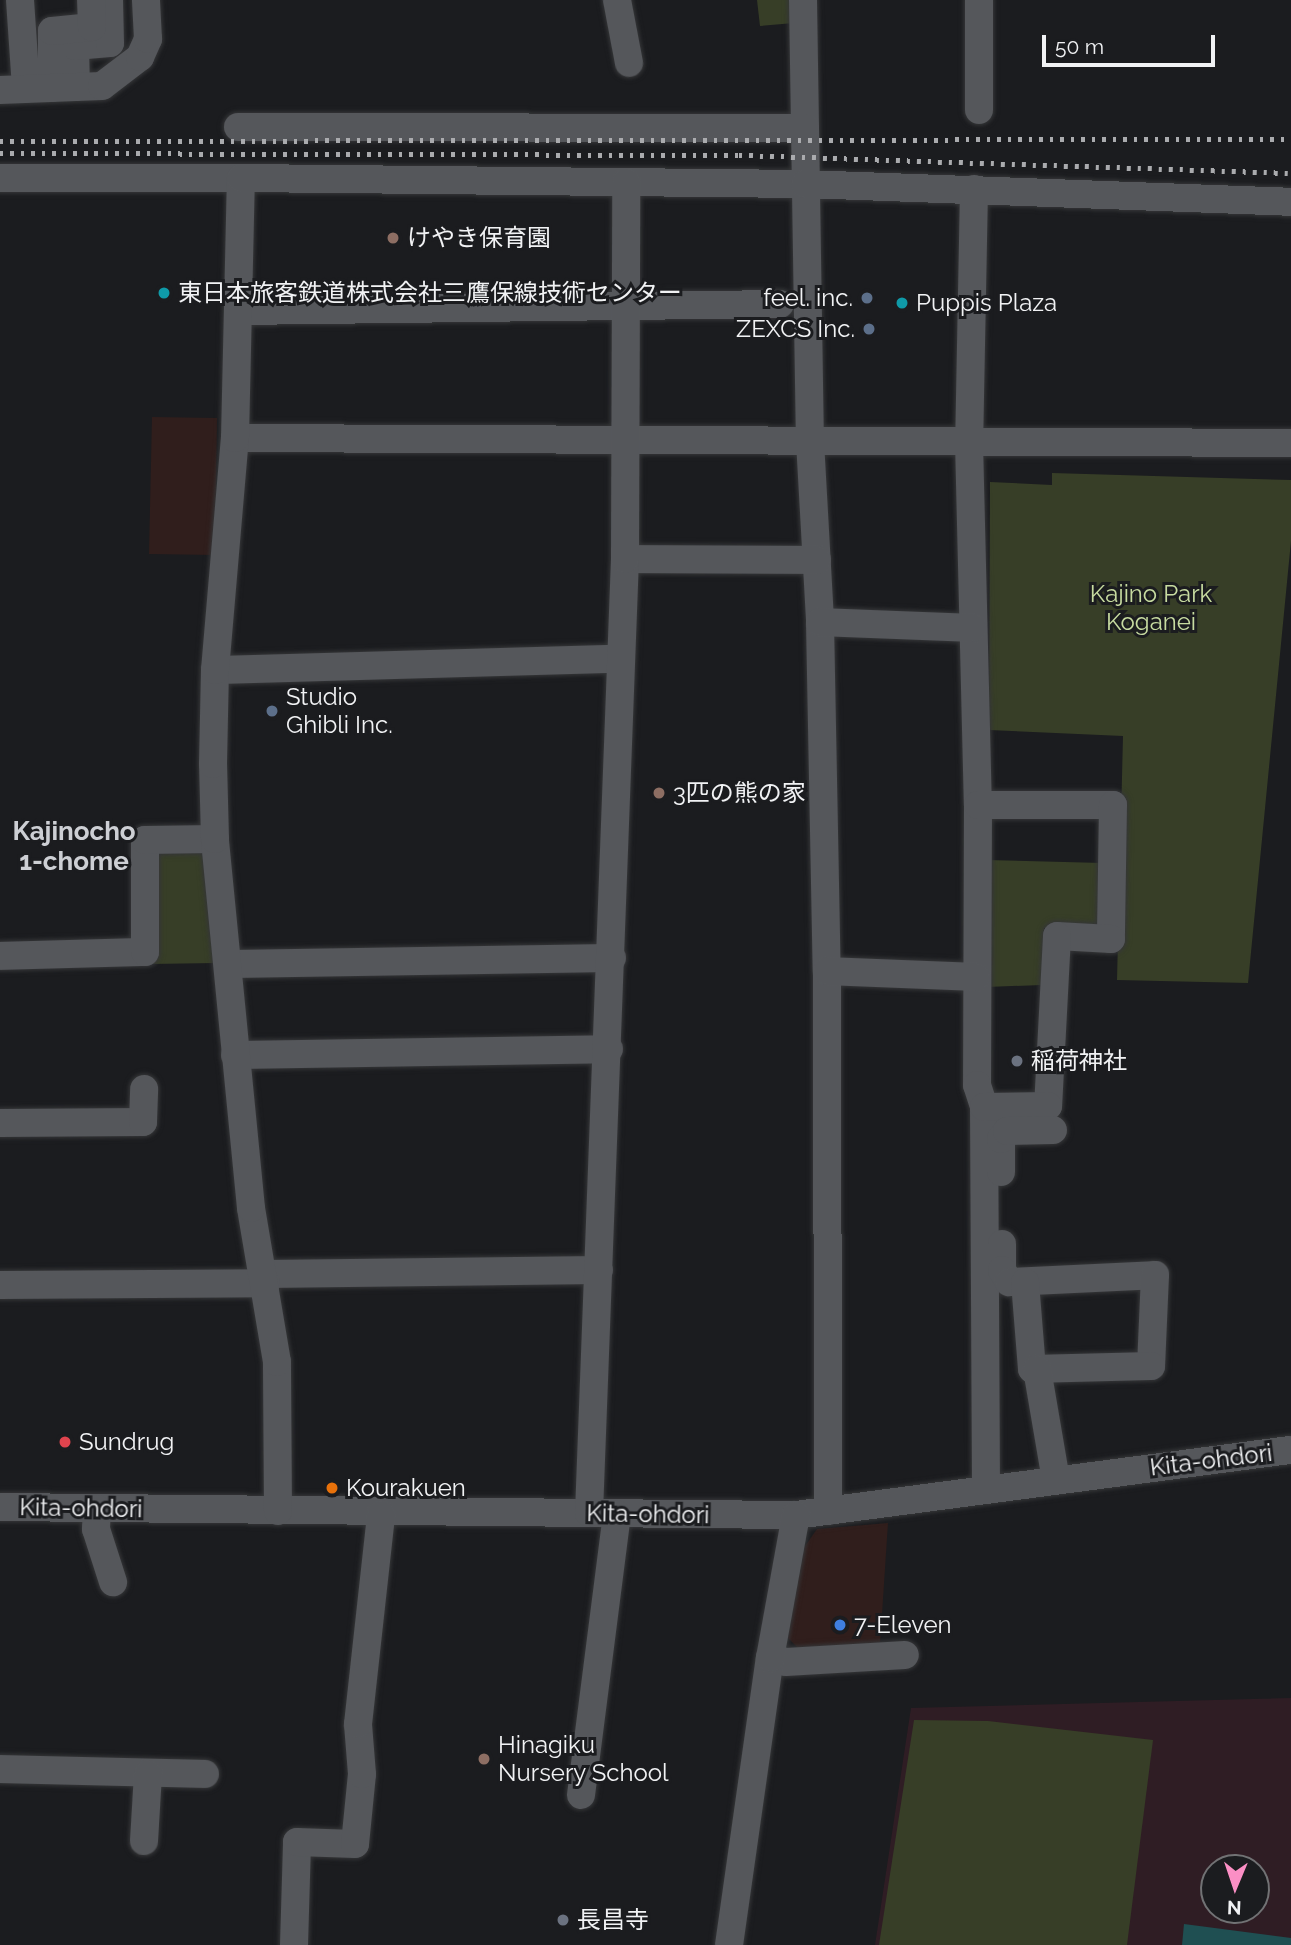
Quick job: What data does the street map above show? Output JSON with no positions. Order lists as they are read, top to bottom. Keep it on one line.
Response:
{"streets":{"street":["Kita-ohdori"]},"districts":["Kajinocho 1-chome"],"parks":["Kajino Park Koganei"],"places":["けやき保育園","東日本旅客鉄道株式会社三鷹保線技術センター","feel. inc.","Puppis Plaza","ZEXCS Inc.","Studio Ghibli Inc.","3匹の熊の家","稲荷神社","Sundrug","Kourakuen","7-Eleven","Hinagiku Nursery School","長昌寺"],"scale_bar":"50 m","north":"bottom"}
